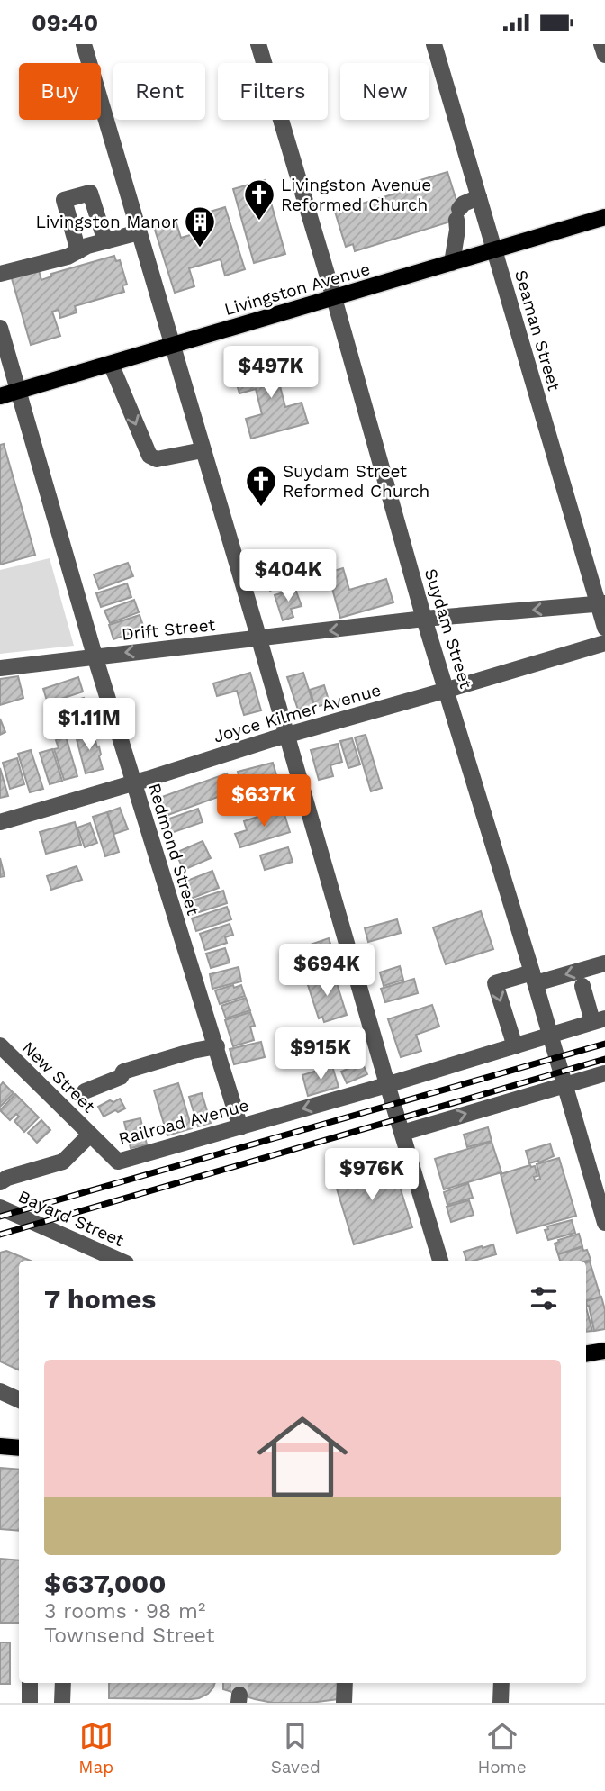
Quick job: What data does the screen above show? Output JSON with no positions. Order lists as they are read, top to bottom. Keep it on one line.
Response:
{"streets":{"main road":["Livingston Avenue"],"street":["Seaman Street","Suydam Street","Drift Street","Joyce Kilmer Avenue","Redmond Street","New Street","Railroad Avenue","Bayard Street"]},"crossings":[["Livingston Avenue","Seaman Street"],["Livingston Avenue","Suydam Street"],["Livingston Avenue","Redmond Street"],["Seaman Street","Drift Street"],["Suydam Street","Drift Street"],["Suydam Street","Joyce Kilmer Avenue"],["Suydam Street","Railroad Avenue"],["Drift Street","Redmond Street"],["Joyce Kilmer Avenue","Redmond Street"],["Redmond Street","Railroad Avenue"],["New Street","Railroad Avenue"]],"one_way":["Drift Street"],"places":{"church":["Livingston Avenue Reformed Church","Suydam Street Reformed Church"],"building":["Livingston Manor"]},"page":{"status":"09:40","chip":["Buy","Rent","Filters","New"],"price":["$497K","$404K","$1.11M","$637K","$694K","$915K","$976K"],"heading":"7 homes","list":[{"name":"$637,000","note":"3 rooms · 98 m² · Townsend Street"}],"tabs":["Map","Saved","Home"]}}
